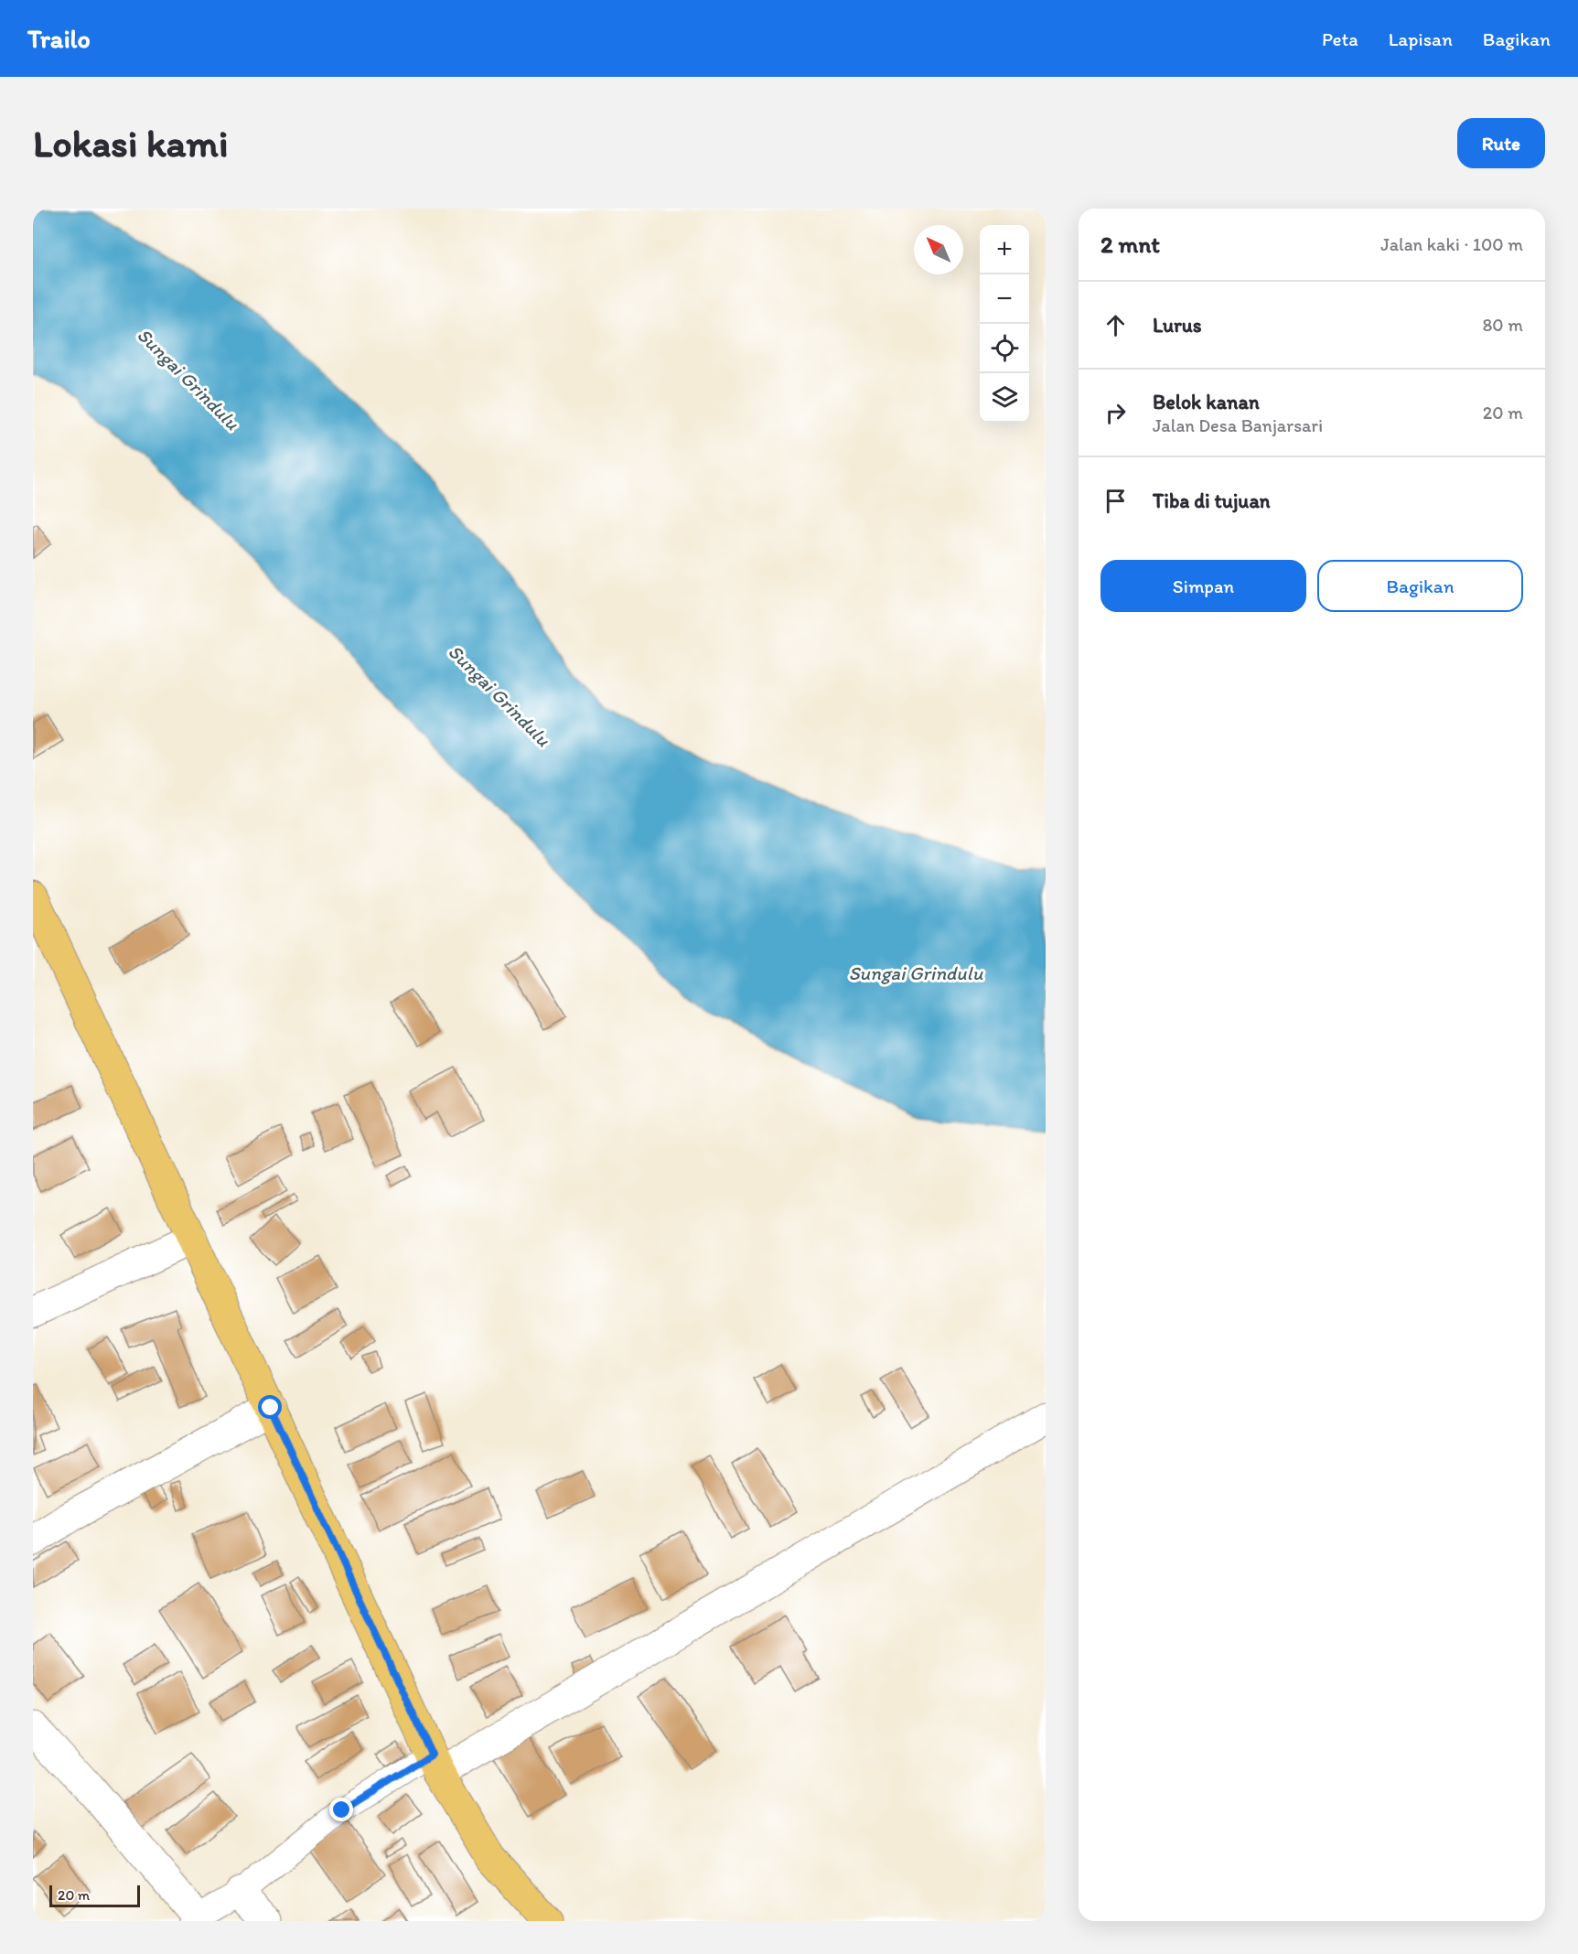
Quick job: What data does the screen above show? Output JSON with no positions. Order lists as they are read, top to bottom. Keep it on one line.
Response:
{"water":["Sungai Grindulu"],"scale_bar":"20 m","north":"top left","page":{"header":"Trailo","nav":["Peta","Lapisan","Bagikan"],"buttons":["Rute",["Simpan","Bagikan"]],"title":"Lokasi kami","heading":["2 mnt","Jalan kaki · 100 m"],"map_buttons":["+","−"],"list":[["Lurus","80 m"],["Belok kanan","Jalan Desa Banjarsari","20 m"],"Tiba di tujuan"],"scale":"20 m"}}
